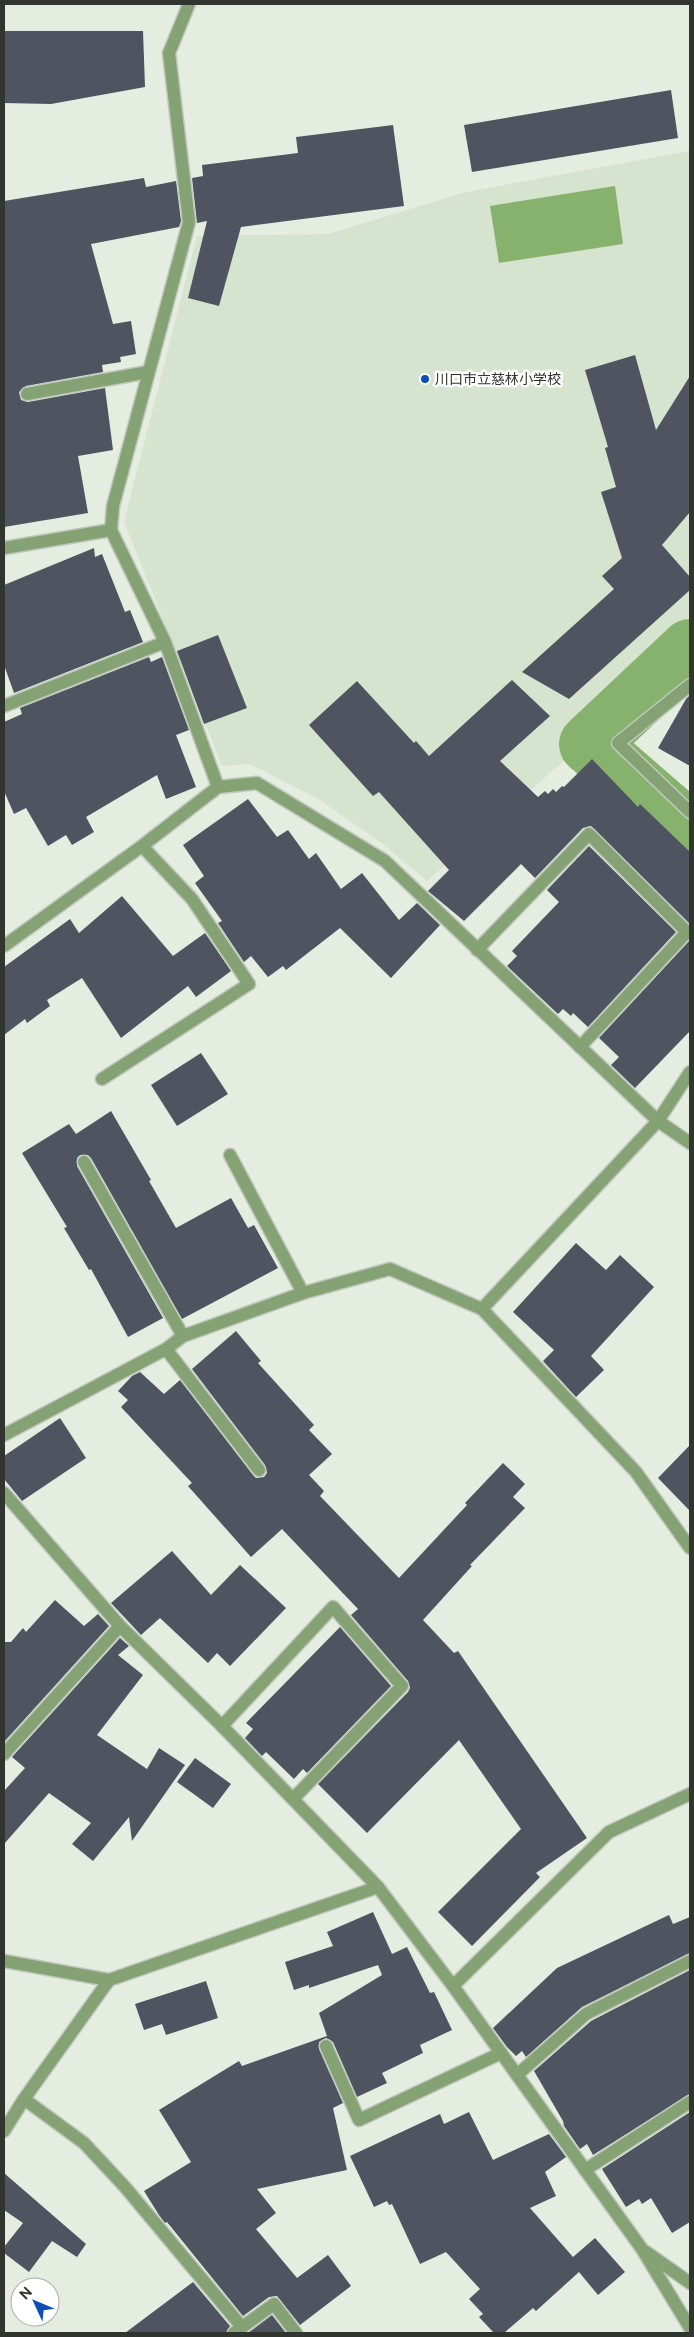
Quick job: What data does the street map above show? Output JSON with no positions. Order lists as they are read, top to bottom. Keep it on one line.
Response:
{"places":["川口市立慈林小学校"],"north":"top left"}
